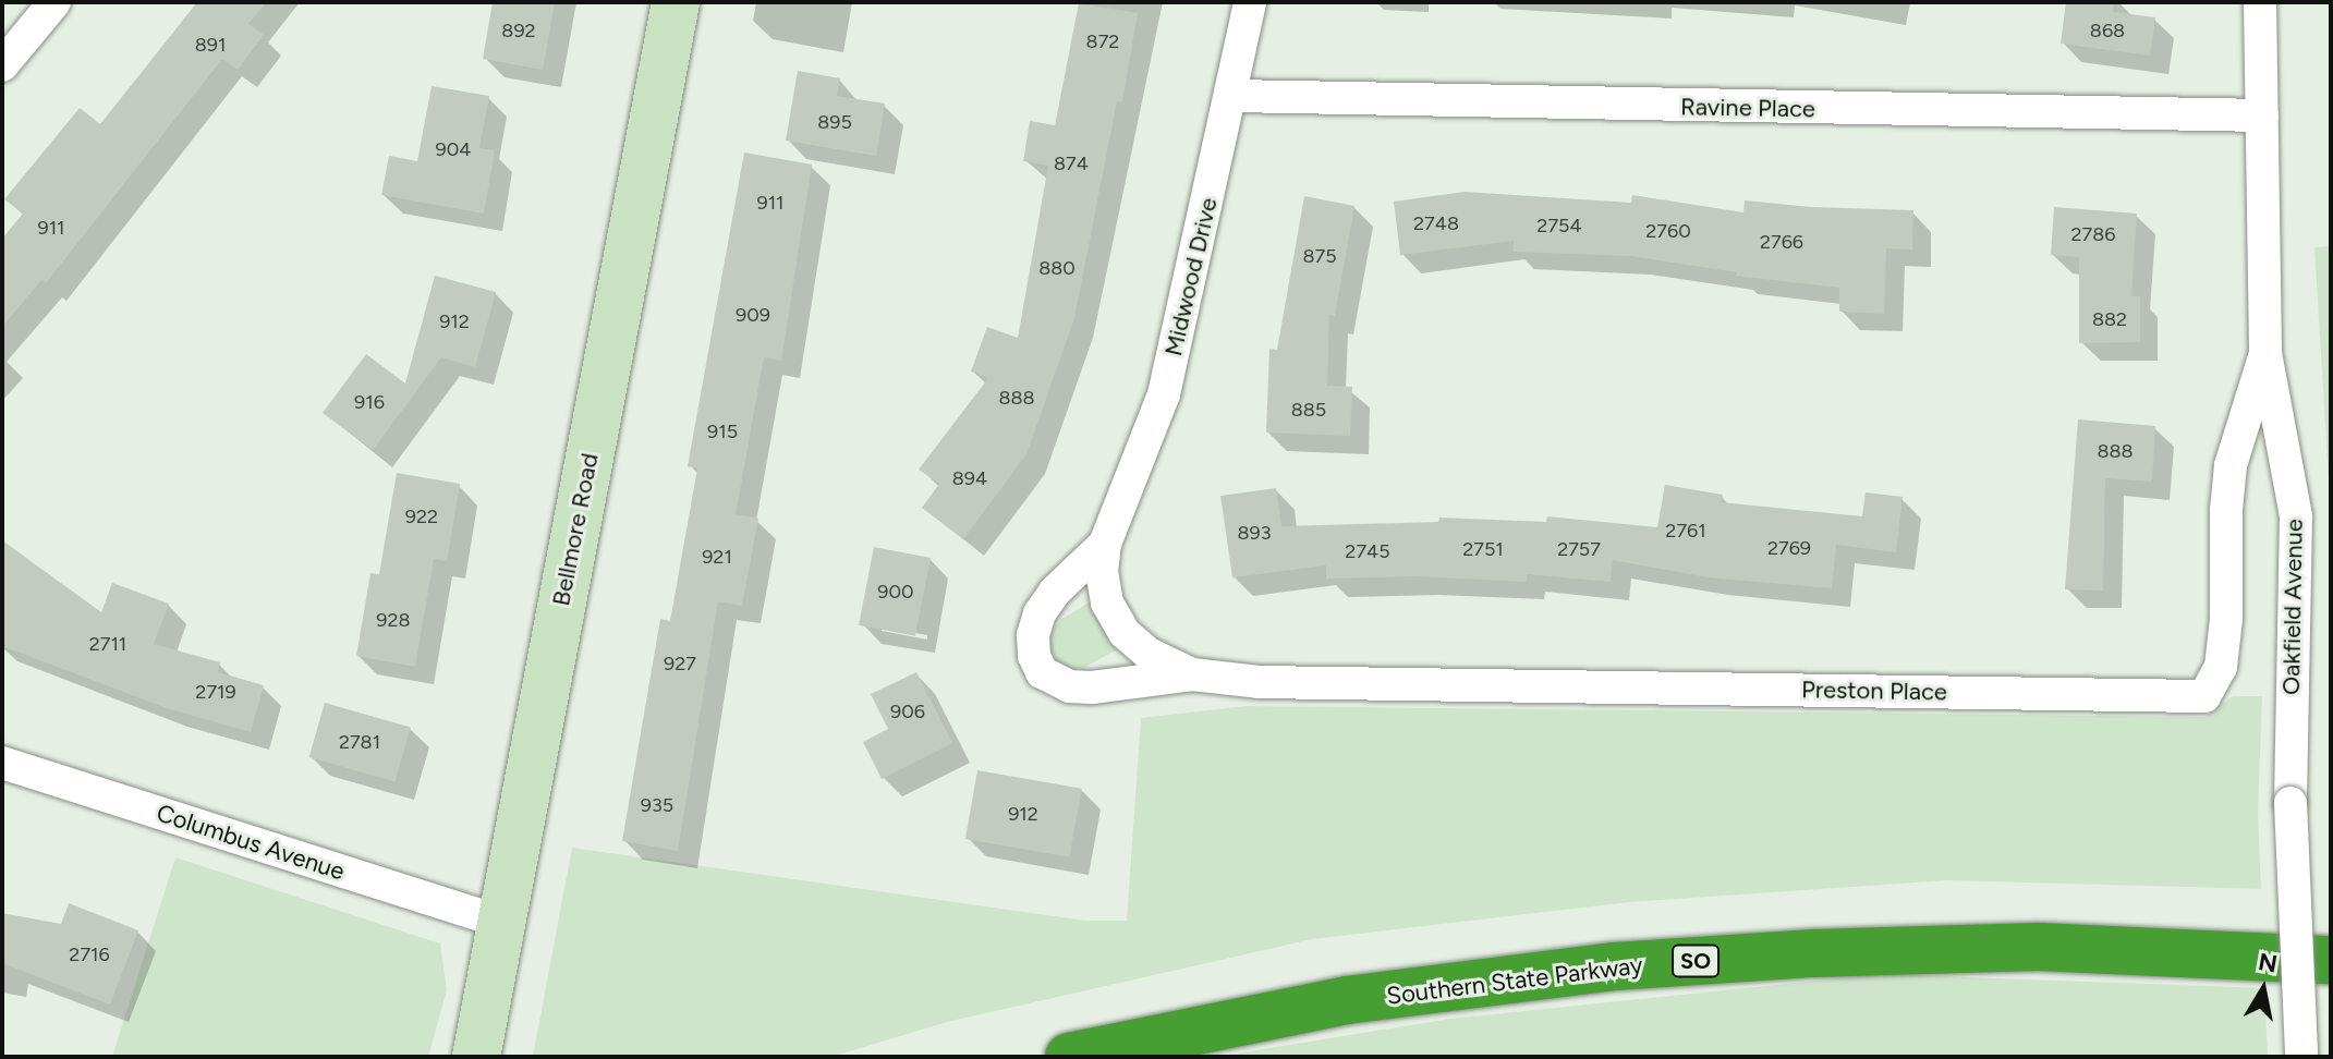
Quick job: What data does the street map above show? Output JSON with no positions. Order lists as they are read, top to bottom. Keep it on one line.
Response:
{"streets":{"highway":["SO","Southern State Parkway"],"main road":["Bellmore Road"],"street":["Ravine Place","Midwood Drive","Oakfield Avenue","Preston Place","Columbus Avenue"]},"crossings":[["Ravine Place","Midwood Drive"],["Ravine Place","Oakfield Avenue"],["Midwood Drive","Preston Place"],["Bellmore Road","Columbus Avenue"],["Oakfield Avenue","Preston Place"]],"house_numbers":["892","868","872","891","895","904","874","911","2748","2754","911","2760","2786","2766","875","880","909","882","912","888","916","885","915","888","894","922","2761","893","2769","2751","2757","2745","921","900","928","2711","927","2719","906","2781","935","912","2716"],"north":"top"}
